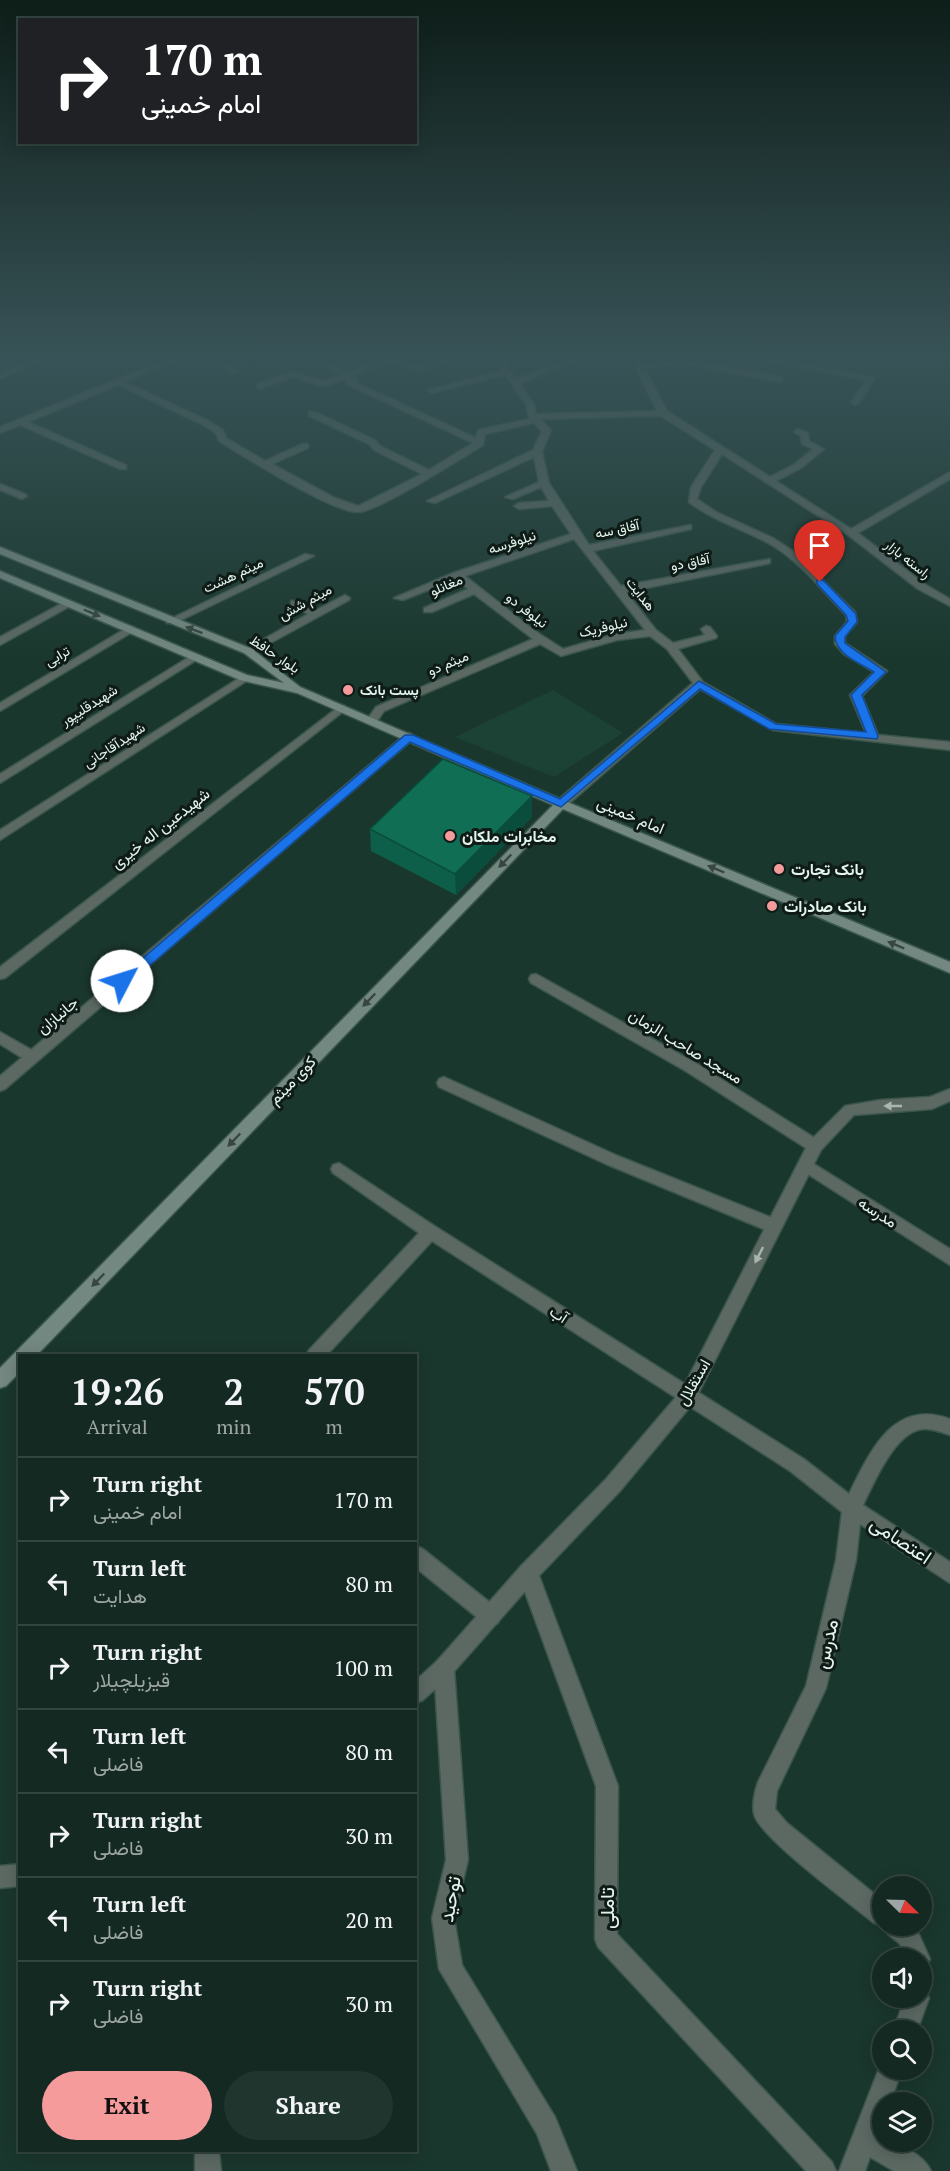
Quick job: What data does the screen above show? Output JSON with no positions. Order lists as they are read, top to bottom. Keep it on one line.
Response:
{"streets":{"main road":["بلوار حافظ","امام خمینی","کوی میثم"],"street":["آفاق سه","نیلوفرسه","راسته بازار","آفاق دو","میثم هشت","مغانلو","هدایت","میثم شش","نیلوفر دو","نیلوفریک","ترابی","میثم دو","شهیدقلیپور","شهیدآقاجانی","شهیدعین اله خیری","جانبازان","مسجد صاحب الزمان","مدرسه","آب","استقلال","اعتصامی","مدرس","توحید","تاملی"]},"crossings":[["آفاق سه","هدایت"],["نیلوفرسه","هدایت"],["نیلوفرسه","نیلوفر دو"],["آفاق دو","هدایت"],["میثم هشت","بلوار حافظ"],["مغانلو","نیلوفر دو"],["هدایت","نیلوفریک"],["میثم شش","بلوار حافظ"],["نیلوفر دو","نیلوفریک"],["نیلوفر دو","میثم دو"],["بلوار حافظ","ترابی"],["بلوار حافظ","شهیدقلیپور"],["بلوار حافظ","شهیدآقاجانی"],["بلوار حافظ","امام خمینی"],["میثم دو","امام خمینی"],["امام خمینی","شهیدعین اله خیری"],["امام خمینی","جانبازان"],["امام خمینی","کوی میثم"],["مسجد صاحب الزمان","استقلال"],["مدرسه","استقلال"],["آب","استقلال"],["استقلال","توحید"],["استقلال","تاملی"],["اعتصامی","مدرس"]],"one_way":["امام خمینی","کوی میثم","استقلال"],"places":["پست بانک","مخابرات ملکان","بانک تجارت","بانک صادرات"],"north":"bottom right","page":{"turn":["170 m","امام خمینی"],"eta":["19:26","Arrival","2","min","570","m"],"list":[{"name":"Turn right","note":"امام خمینی","value":"170 m"},{"name":"Turn left","note":"هدایت","value":"80 m"},{"name":"Turn right","note":"قیزیلچیلار","value":"100 m"},{"name":"Turn left","note":"فاضلی","value":"80 m"},{"name":"Turn right","note":"فاضلی","value":"30 m"},{"name":"Turn left","note":"فاضلی","value":"20 m"},{"name":"Turn right","note":"فاضلی","value":"30 m"}],"buttons":["Exit","Share"]}}
